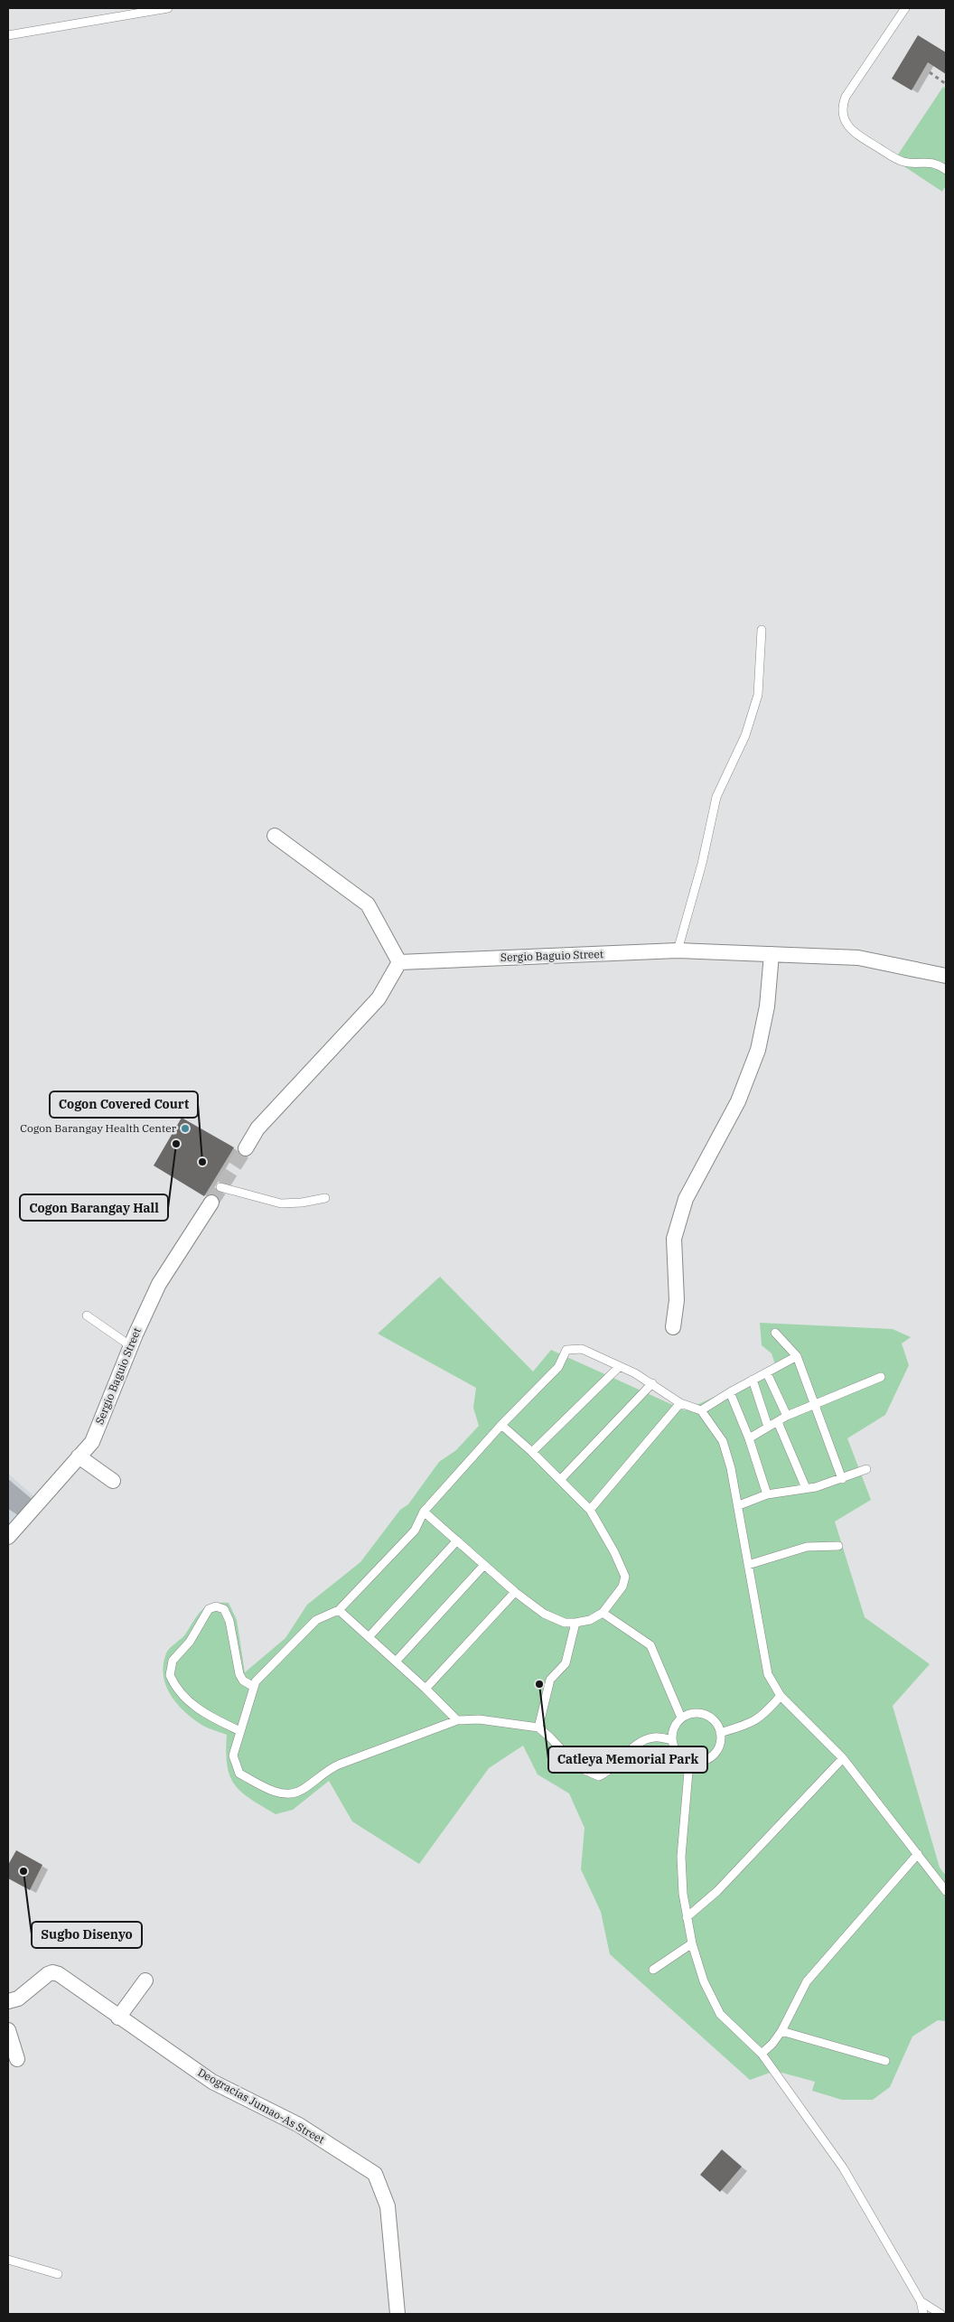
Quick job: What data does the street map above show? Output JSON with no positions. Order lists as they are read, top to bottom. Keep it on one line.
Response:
{"streets":{"street":["Sergio Baguio Street","Deogracias Jumao-As Street"]},"places":["Cogon Barangay Health Center","Cogon Barangay Hall","Cogon Covered Court","Catleya Memorial Park","Sugbo Disenyo"]}
